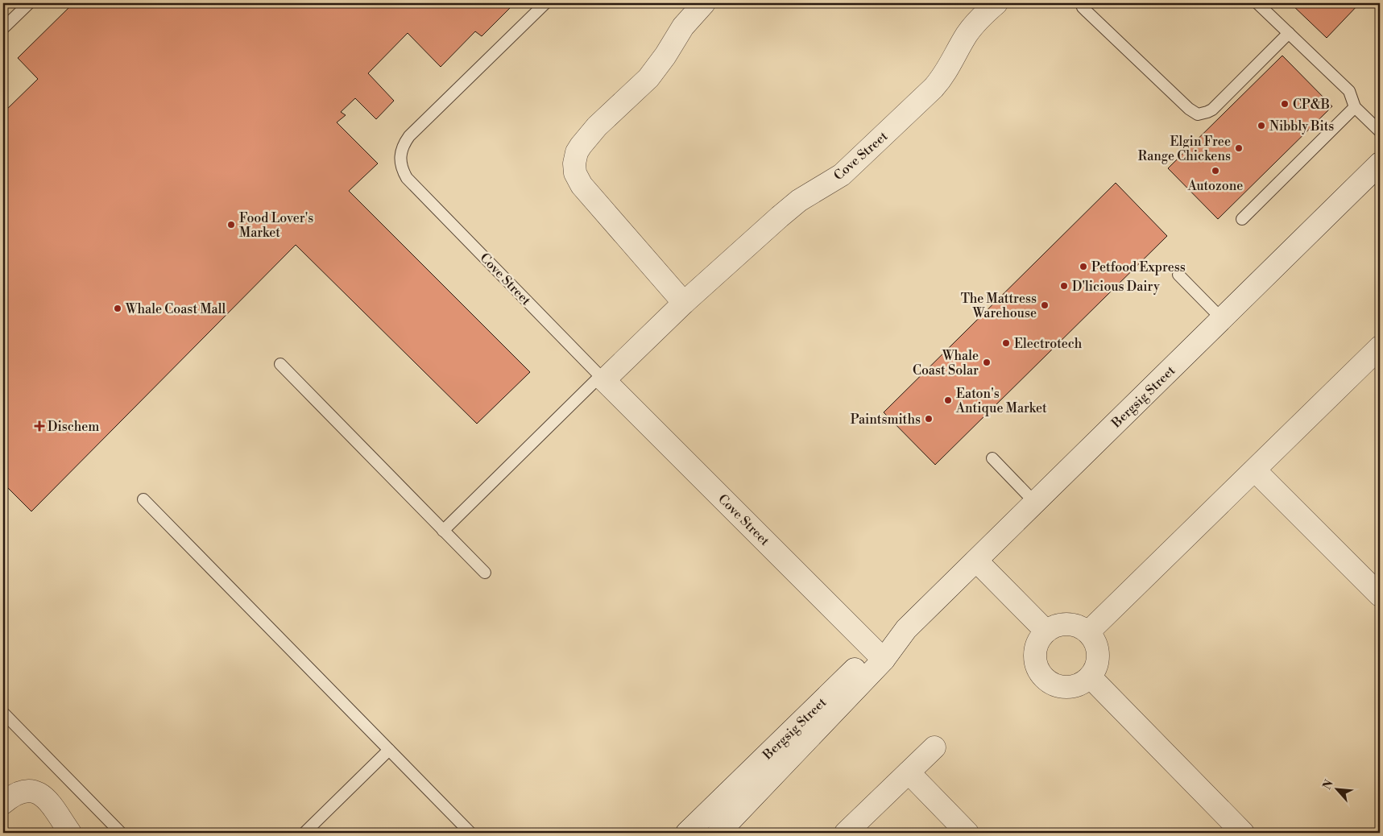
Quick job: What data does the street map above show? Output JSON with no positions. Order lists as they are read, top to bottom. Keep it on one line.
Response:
{"streets":{"street":["Cove Street","Bergsig Street"]},"crossings":[["Cove Street","Bergsig Street"]],"places":{"other":["CP&B","Nibbly Bits","Elgin Free Range Chickens","Autozone","Food Lover's Market","Petfood Express","D'licious Dairy","The Mattress Warehouse","Whale Coast Mall","Electrotech","Whale Coast Solar","Eaton's Antique Market","Paintsmiths"],"health":["Dischem"]},"north":"top left"}
